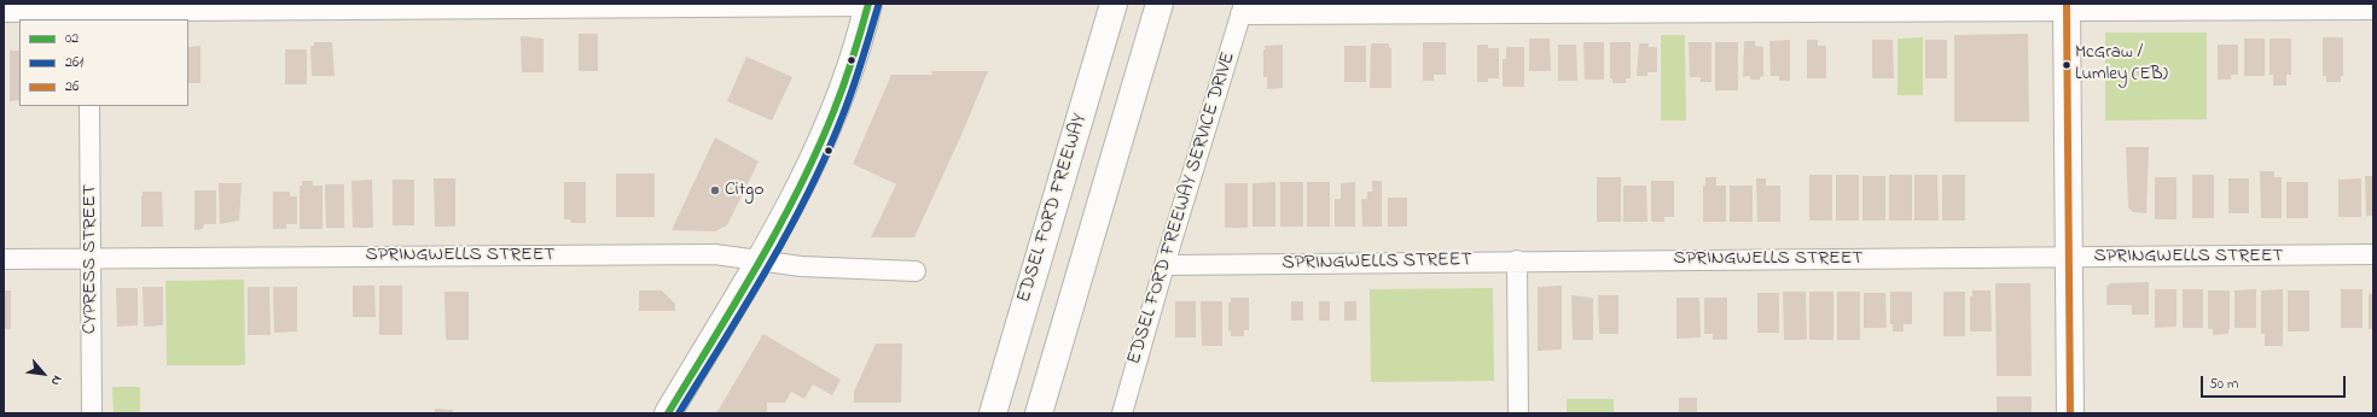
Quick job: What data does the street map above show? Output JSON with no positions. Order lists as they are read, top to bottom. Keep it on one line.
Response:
{"streets":{"main road":["EDSEL FORD FREEWAY"],"street":["EDSEL FORD FREEWAY SERVICE DRIVE","SPRINGWELLS STREET","CYPRESS STREET"]},"crossings":[["EDSEL FORD FREEWAY SERVICE DRIVE","SPRINGWELLS STREET"],["SPRINGWELLS STREET","CYPRESS STREET"]],"places":["McGraw / Lumley (EB)","Citgo"],"lines":["transit line 02","transit line 26","transit line 261"],"legend":["02","261","26"],"scale_bar":"50 m","north":"bottom right"}
